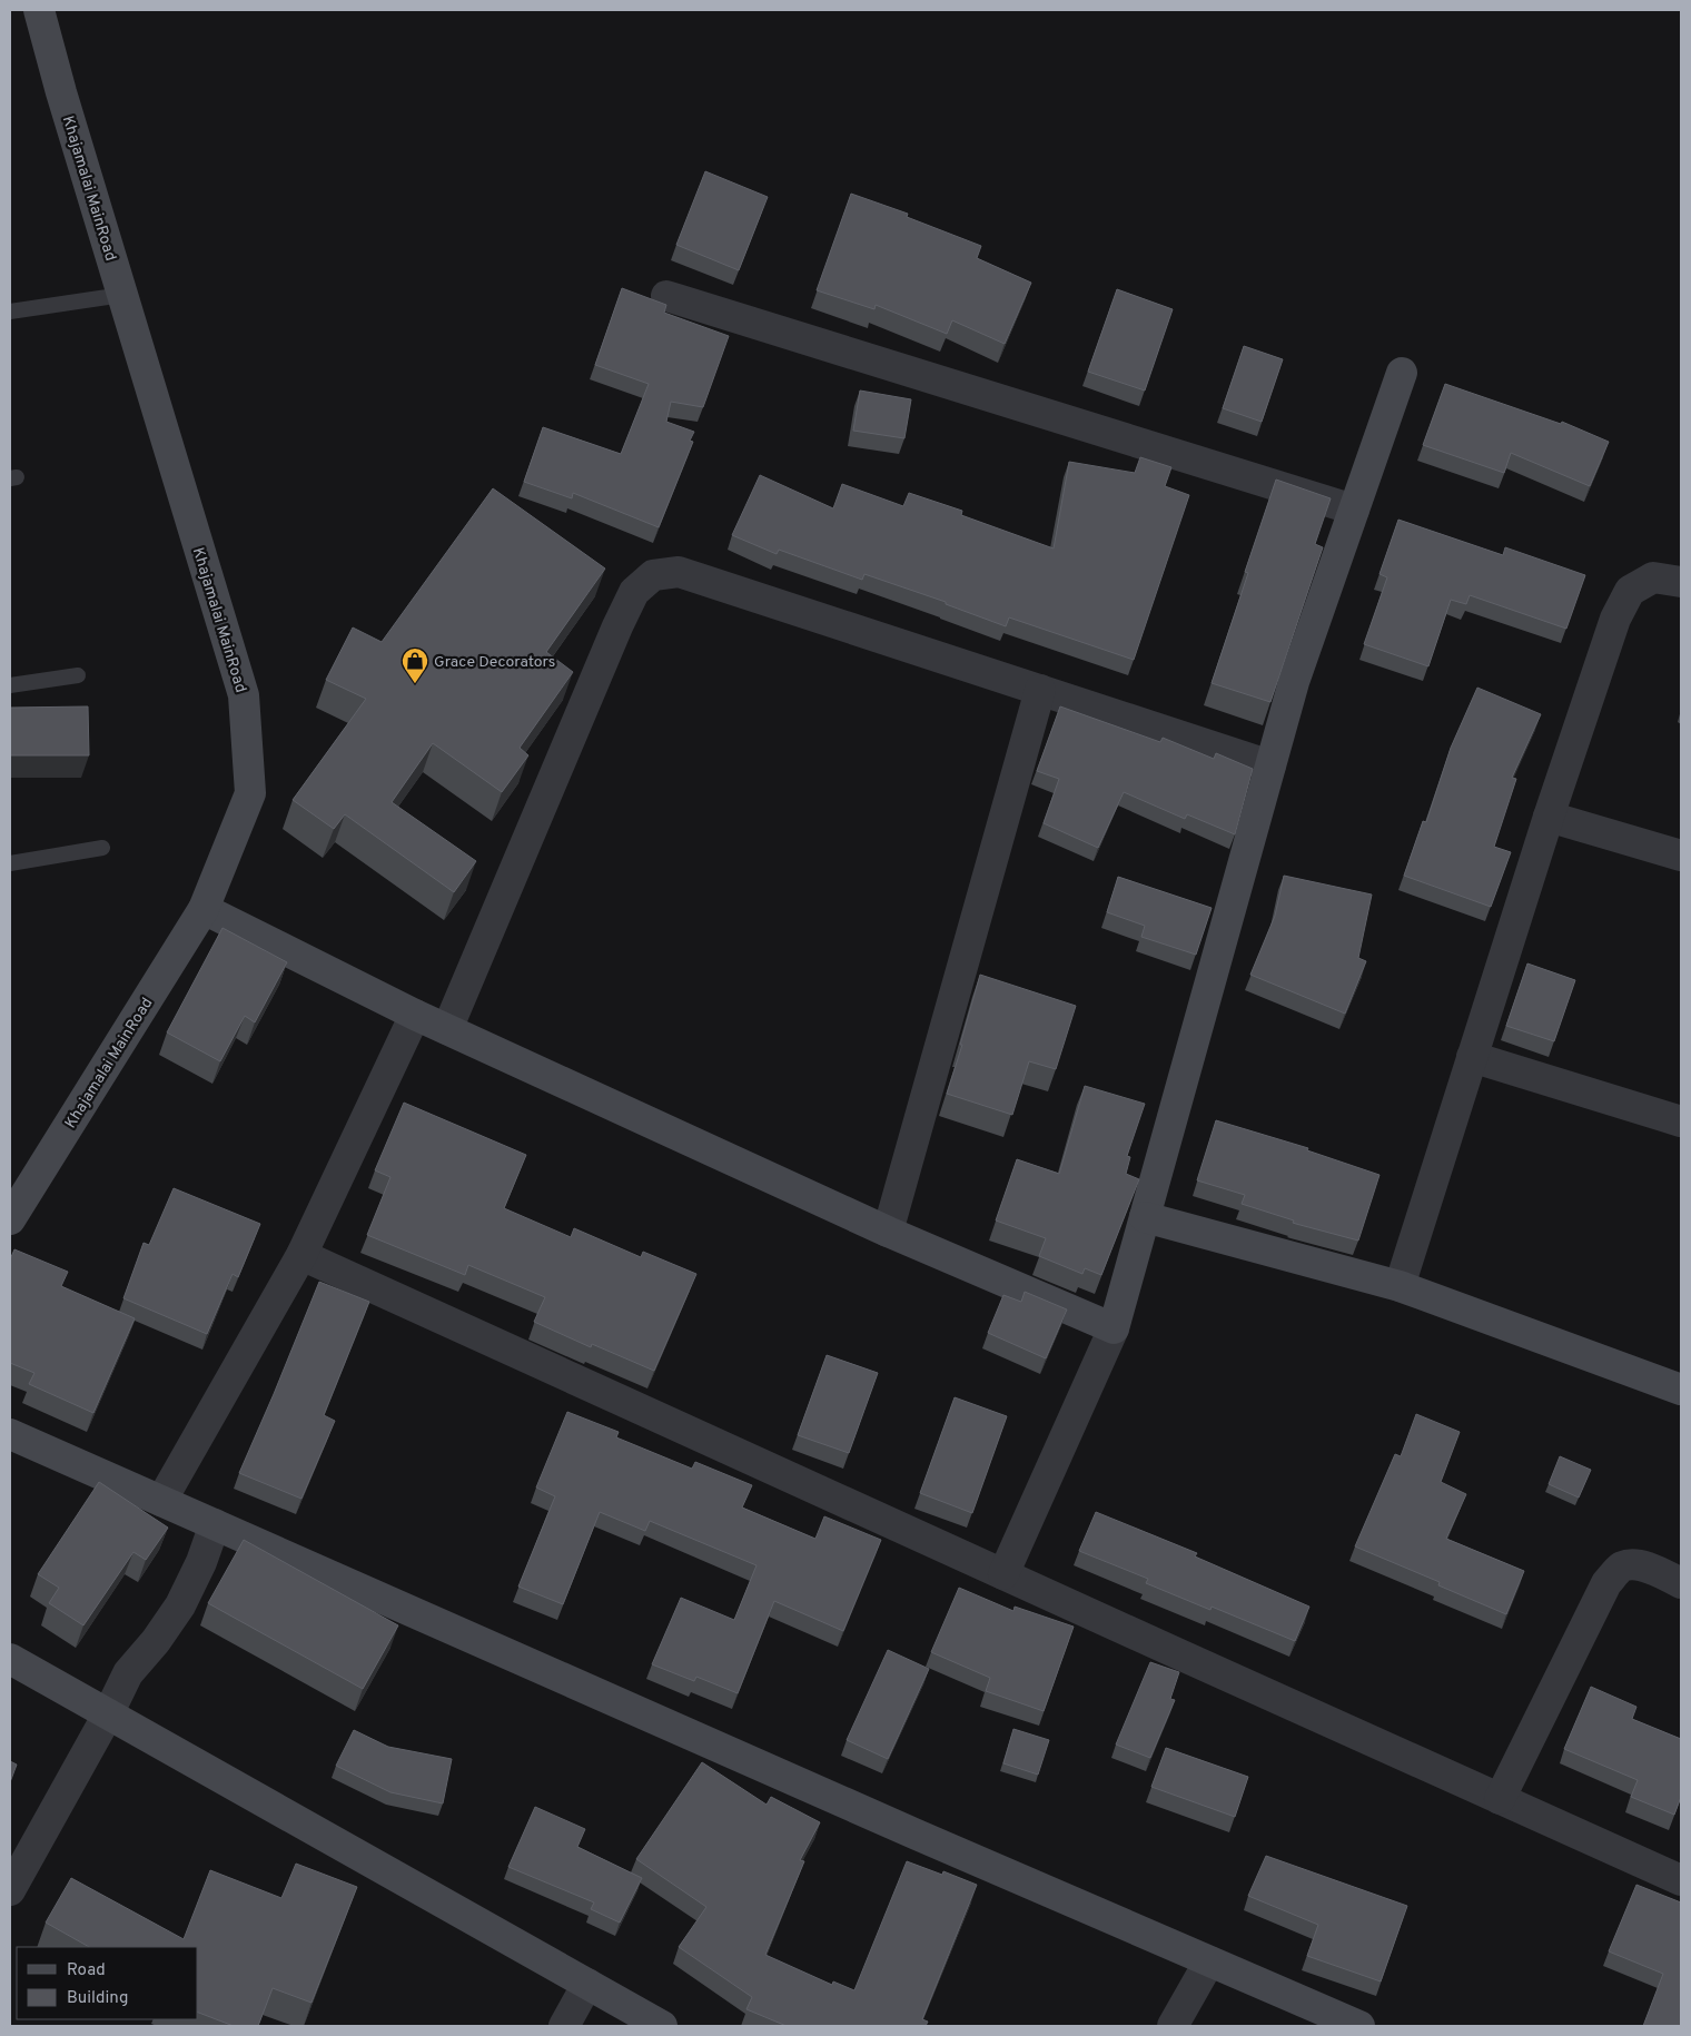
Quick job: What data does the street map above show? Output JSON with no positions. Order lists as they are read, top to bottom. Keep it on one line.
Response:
{"streets":{"street":["Khajamalai MainRoad"]},"places":{"shop":["Grace Decorators"]},"legend":["Road","Building"]}
